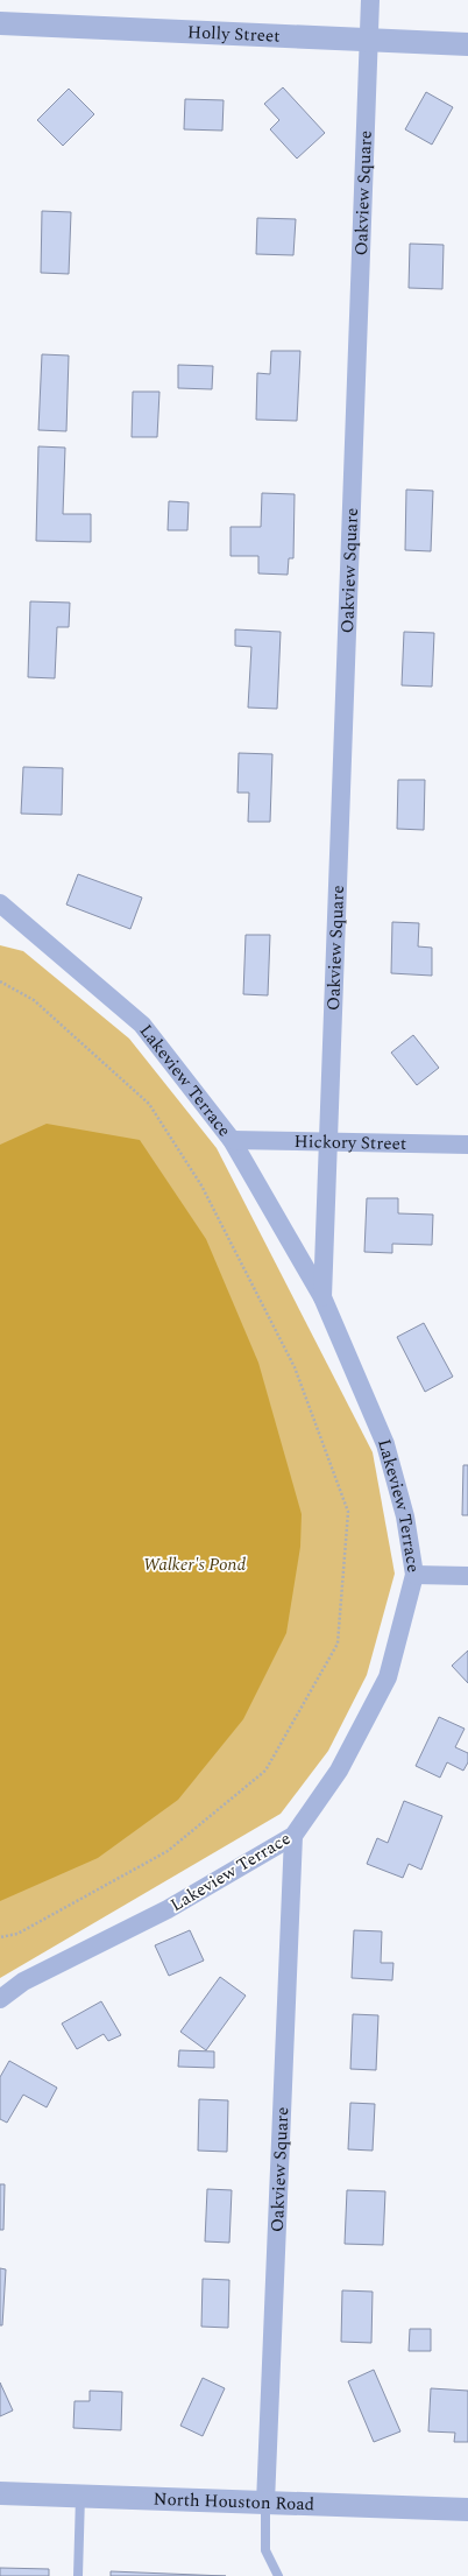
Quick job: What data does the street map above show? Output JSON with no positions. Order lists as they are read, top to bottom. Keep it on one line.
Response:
{"streets":{"street":["Holly Street","Oakview Square","Lakeview Terrace","Hickory Street","North Houston Road"]},"crossings":[["Holly Street","Oakview Square"],["Oakview Square","Lakeview Terrace"],["Oakview Square","Hickory Street"],["Oakview Square","North Houston Road"],["Lakeview Terrace","Hickory Street"]],"parks":["Walker's Pond"]}
